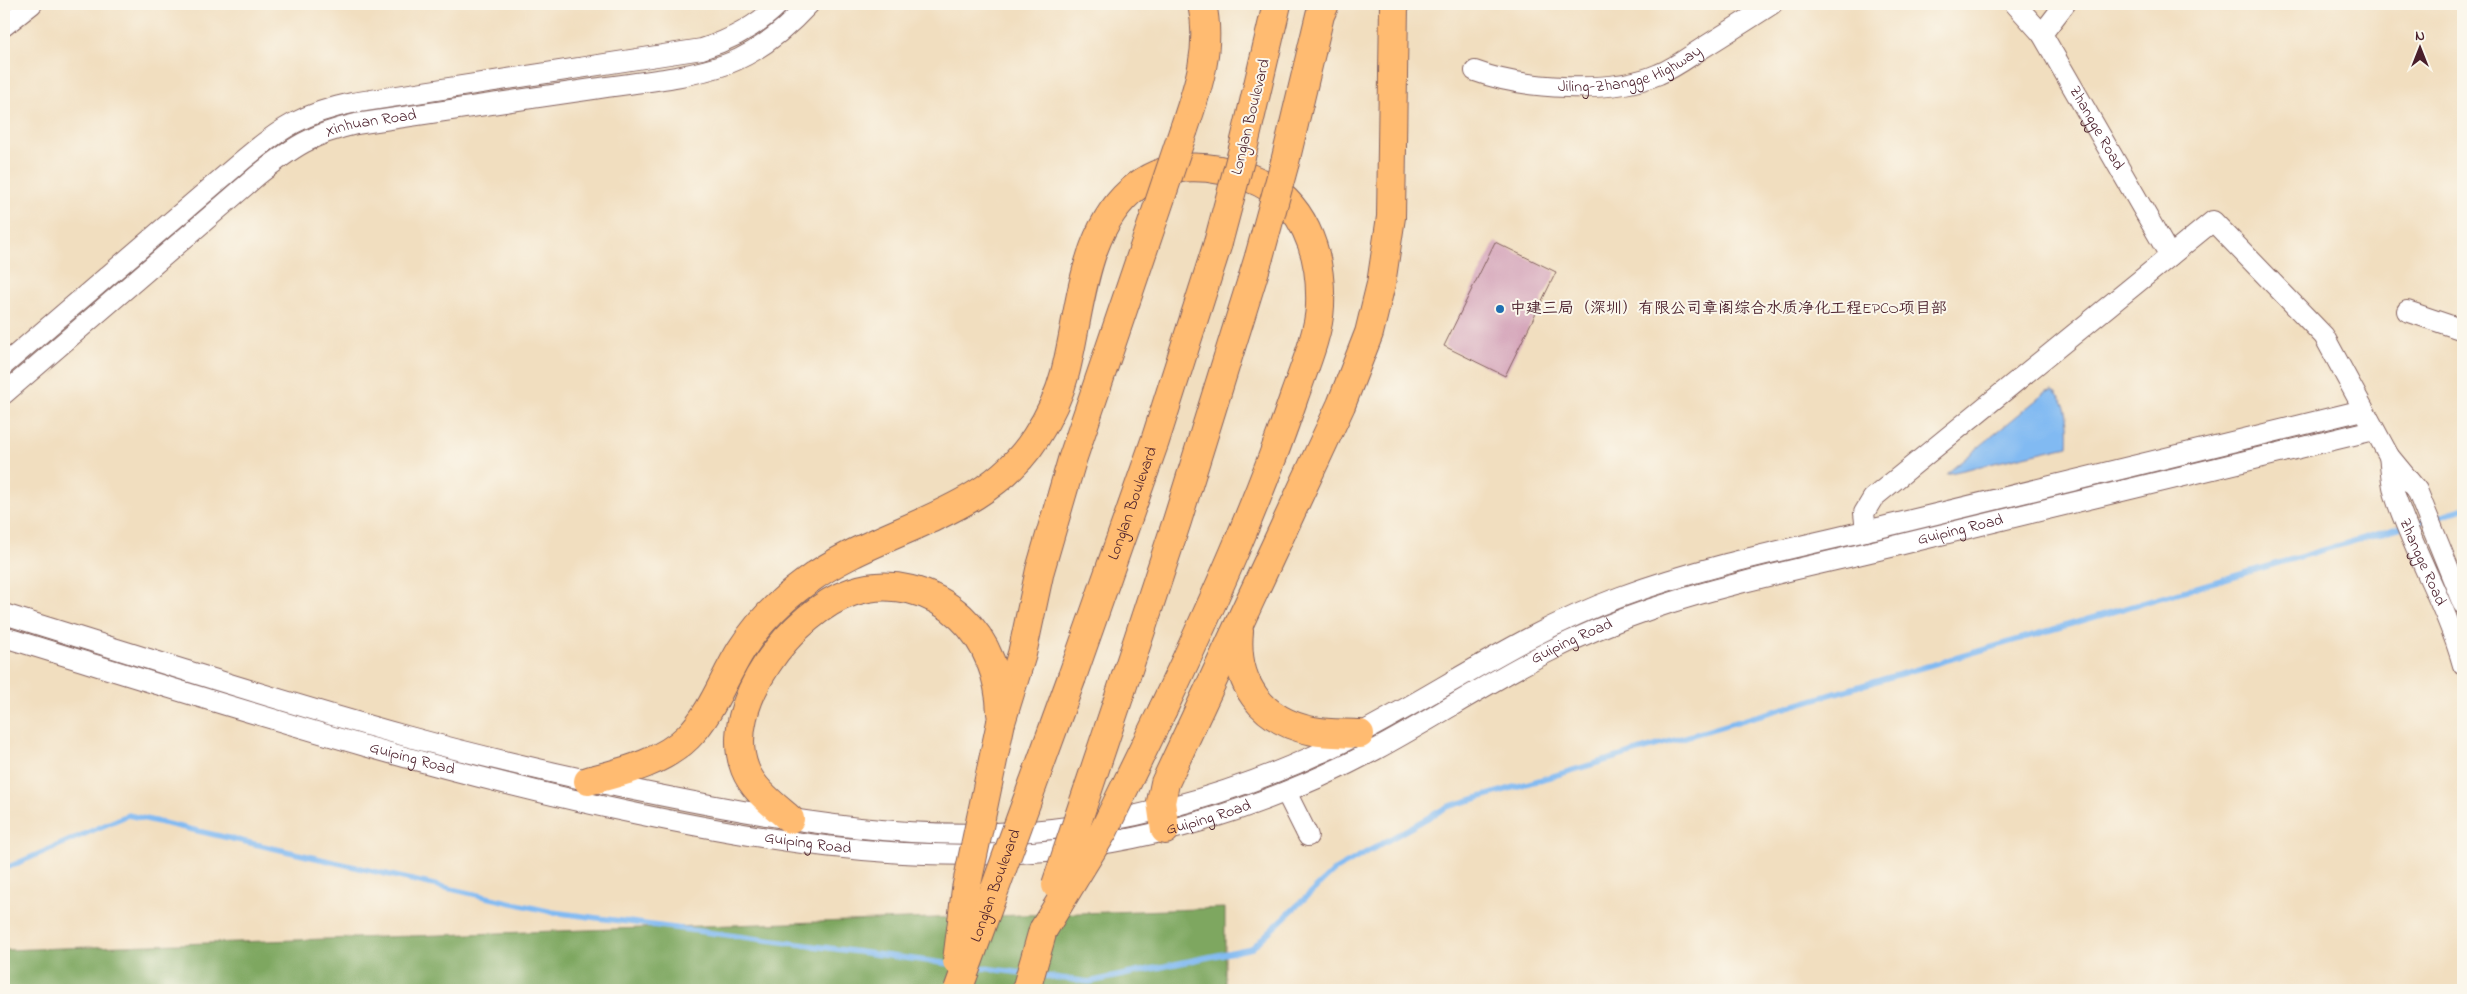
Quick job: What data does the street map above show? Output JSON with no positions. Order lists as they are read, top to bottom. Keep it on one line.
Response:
{"streets":{"highway":["Longlan Boulevard"],"street":["Jiling-Zhangge Highway","Xinhuan Road","Zhangge Road","Guiping Road"]},"crossings":[["Zhangge Road","Guiping Road"]],"places":["中建三局（深圳）有限公司章阁综合水质净化工程EPCO项目部"],"north":"top"}
